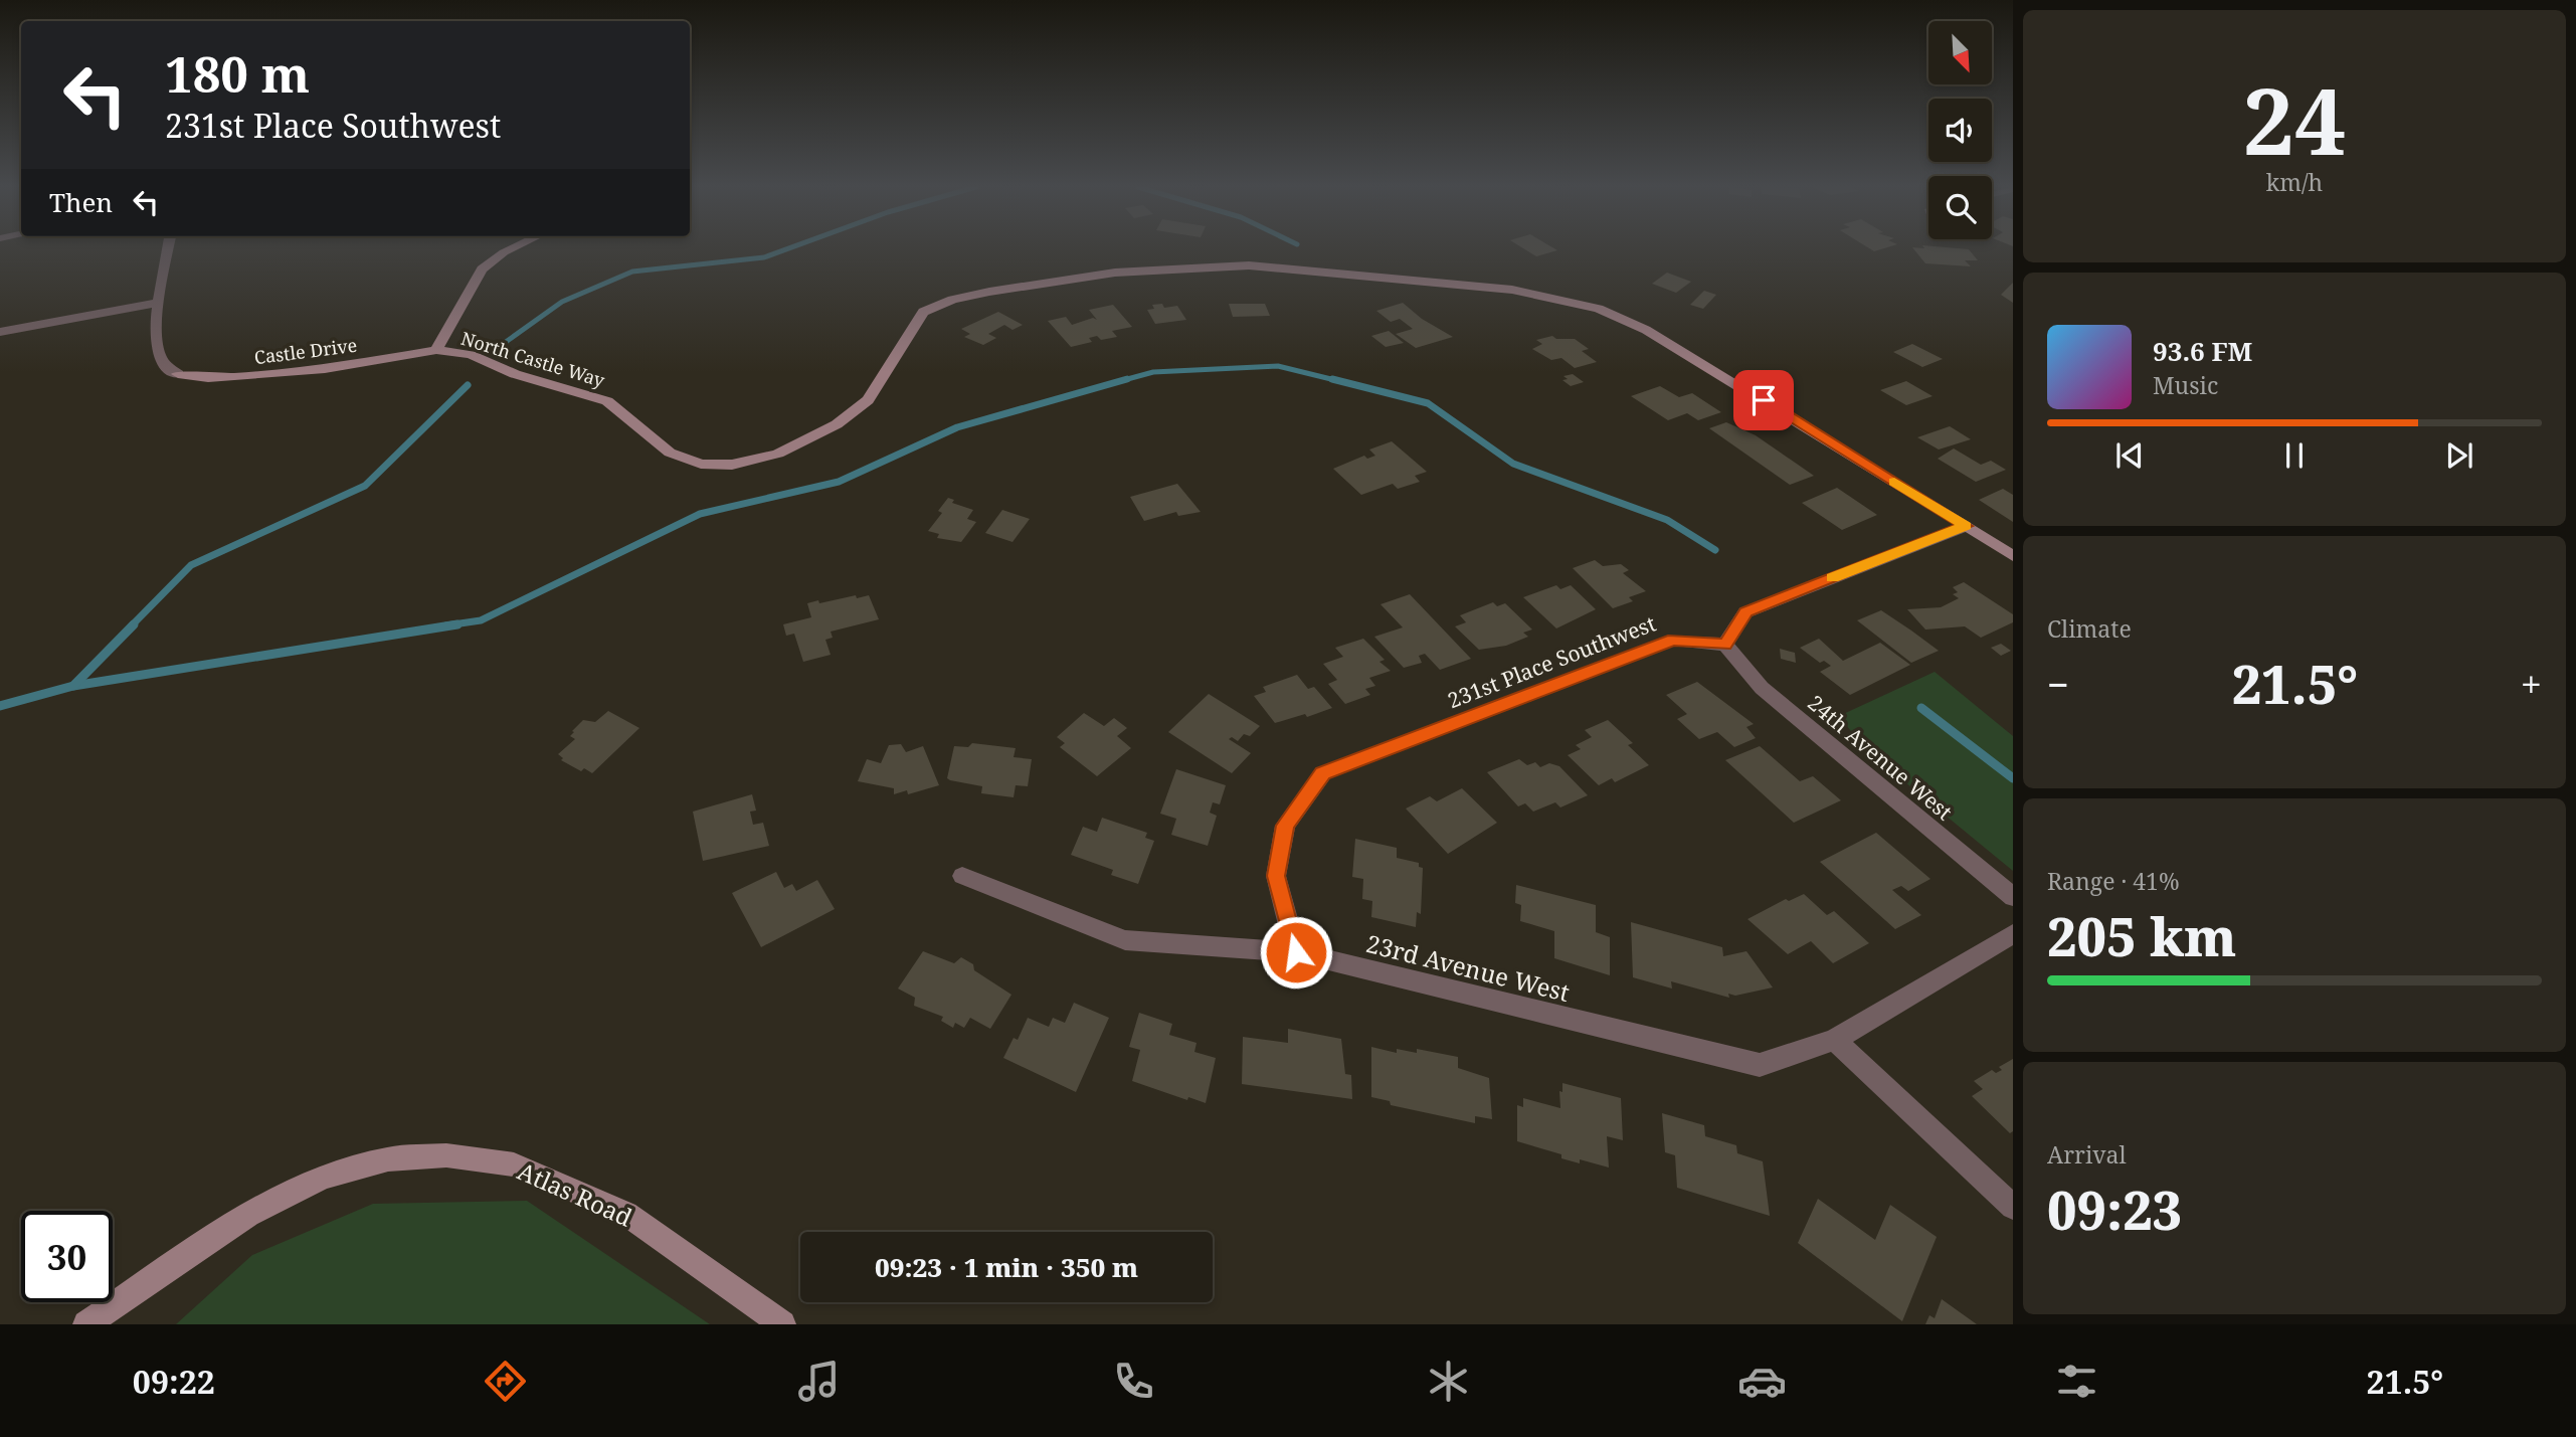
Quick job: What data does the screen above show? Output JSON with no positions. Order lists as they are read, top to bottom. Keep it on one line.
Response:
{"streets":{"street":["Castle Drive","North Castle Way","231st Place Southwest","24th Avenue West","23rd Avenue West","Atlas Road"]},"crossings":[["Castle Drive","North Castle Way"],["231st Place Southwest","24th Avenue West"],["231st Place Southwest","23rd Avenue West"]],"north":"bottom right","page":{"tile":[["24","km/h"],"Climate",["Range · 41%","205 km"],["Arrival","09:23"]],"turn":["180 m","231st Place Southwest"],"then":"Then","song":["93.6 FM","Music"],"heat":["−","21.5°","+"],"limit":"30","trip":"09:23 · 1 min · 350 m","tabs":["09:22","21.5°"]}}
